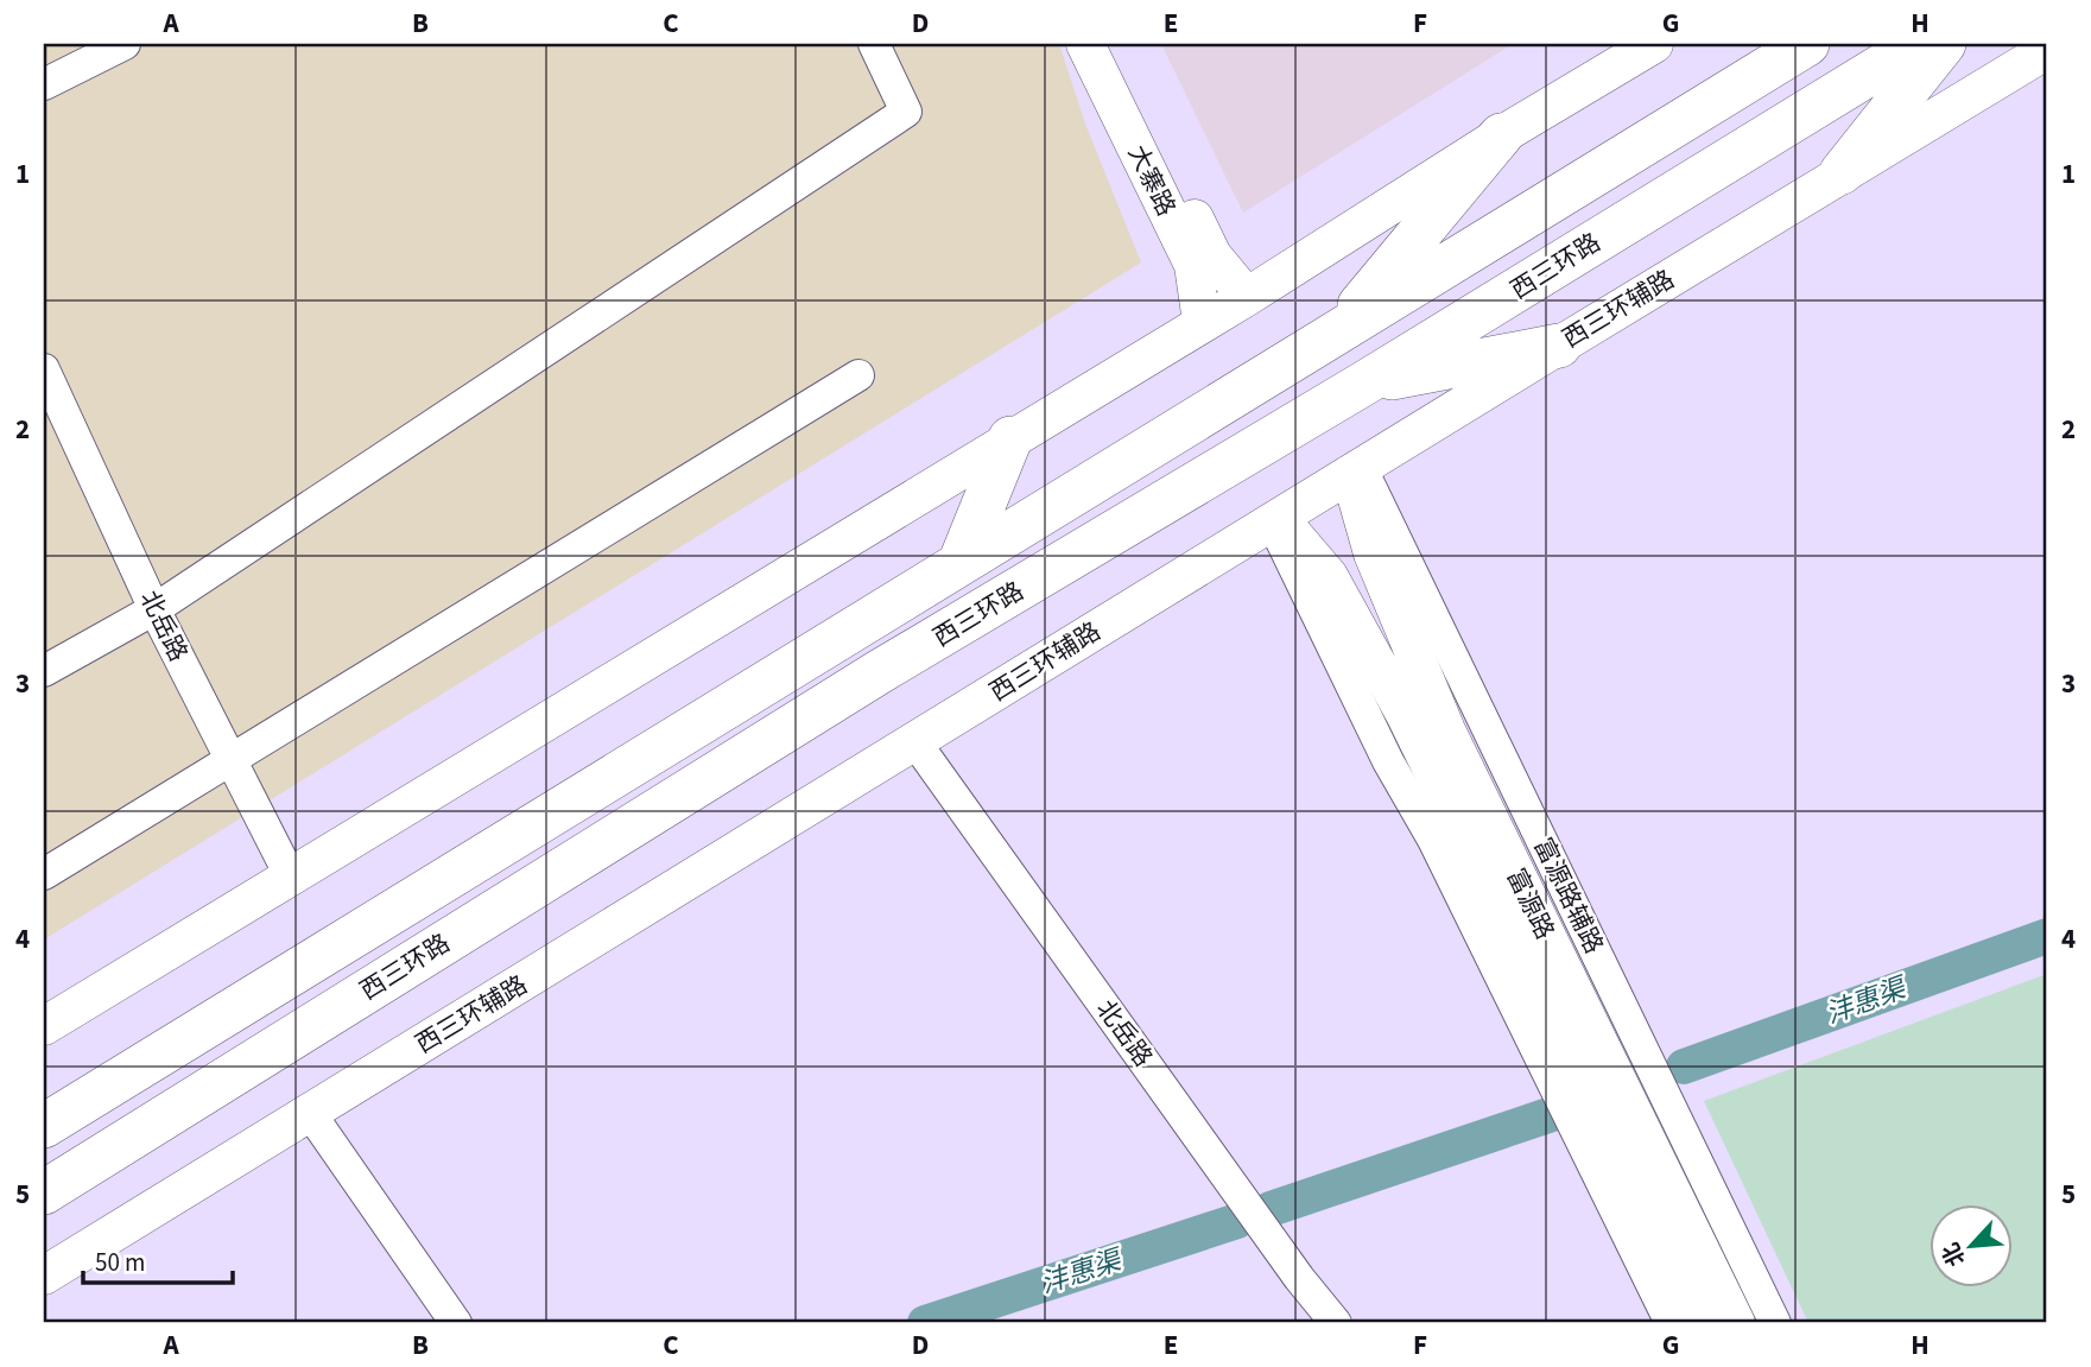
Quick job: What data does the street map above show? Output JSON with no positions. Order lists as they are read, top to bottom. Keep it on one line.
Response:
{"streets":{"highway":["西三环路"],"main road":["大寨路","西三环辅路","富源路"],"street":["北岳路","富源路辅路"]},"crossings":[["西三环辅路","北岳路"],["西三环辅路","富源路辅路"],["西三环辅路","富源路"],["富源路辅路","富源路"]],"water":["沣惠渠"],"scale_bar":"50 m","north":"bottom left","grid":{"columns":["A","B","C","D","E","F","G","H"],"rows":["1","2","3","4","5"]}}
